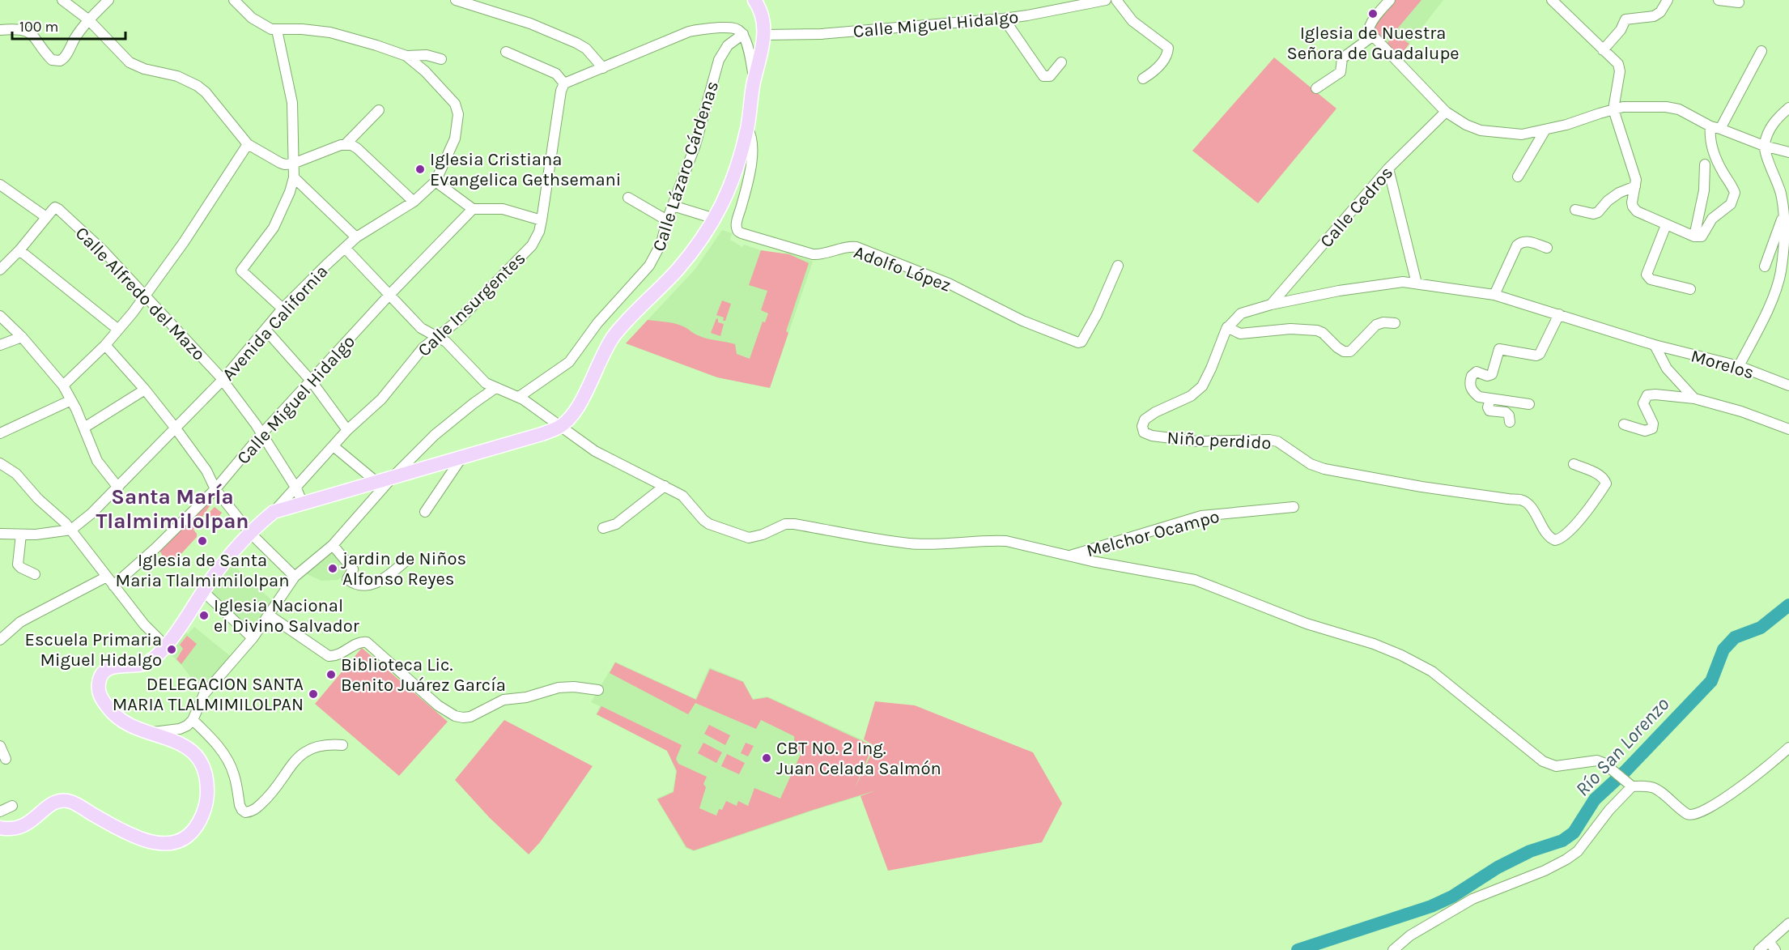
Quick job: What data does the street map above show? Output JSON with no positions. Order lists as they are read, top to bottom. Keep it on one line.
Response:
{"streets":{"main road":["Calle Insurgentes"],"street":["Calle Miguel Hidalgo","Calle Lázaro Cárdenas","Calle Cedros","Adolfo López","Calle Alfredo del Mazo","Avenida California","Morelos","Niño perdido","Melchor Ocampo"]},"crossings":[["Calle Miguel Hidalgo","Calle Alfredo del Mazo"],["Calle Cedros","Morelos"],["Calle Alfredo del Mazo","Calle Insurgentes"],["Calle Alfredo del Mazo","Avenida California"],["Morelos","Niño perdido"]],"districts":["Santa MarÍa Tlalmimilolpan"],"water":["Río San Lorenzo"],"places":["Iglesia de Nuestra Señora de Guadalupe","Iglesia Cristiana Evangelica Gethsemani","Iglesia de Santa Maria Tlalmimilolpan","jardin de Niños Alfonso Reyes","Iglesia Nacional el Divino Salvador","Escuela Primaria Miguel Hidalgo","Biblioteca Lic. Benito Juárez García","DELEGACION SANTA MARIA TLALMIMILOLPAN","CBT NO. 2 Ing. Juan Celada Salmón"],"scale_bar":"100 m"}
